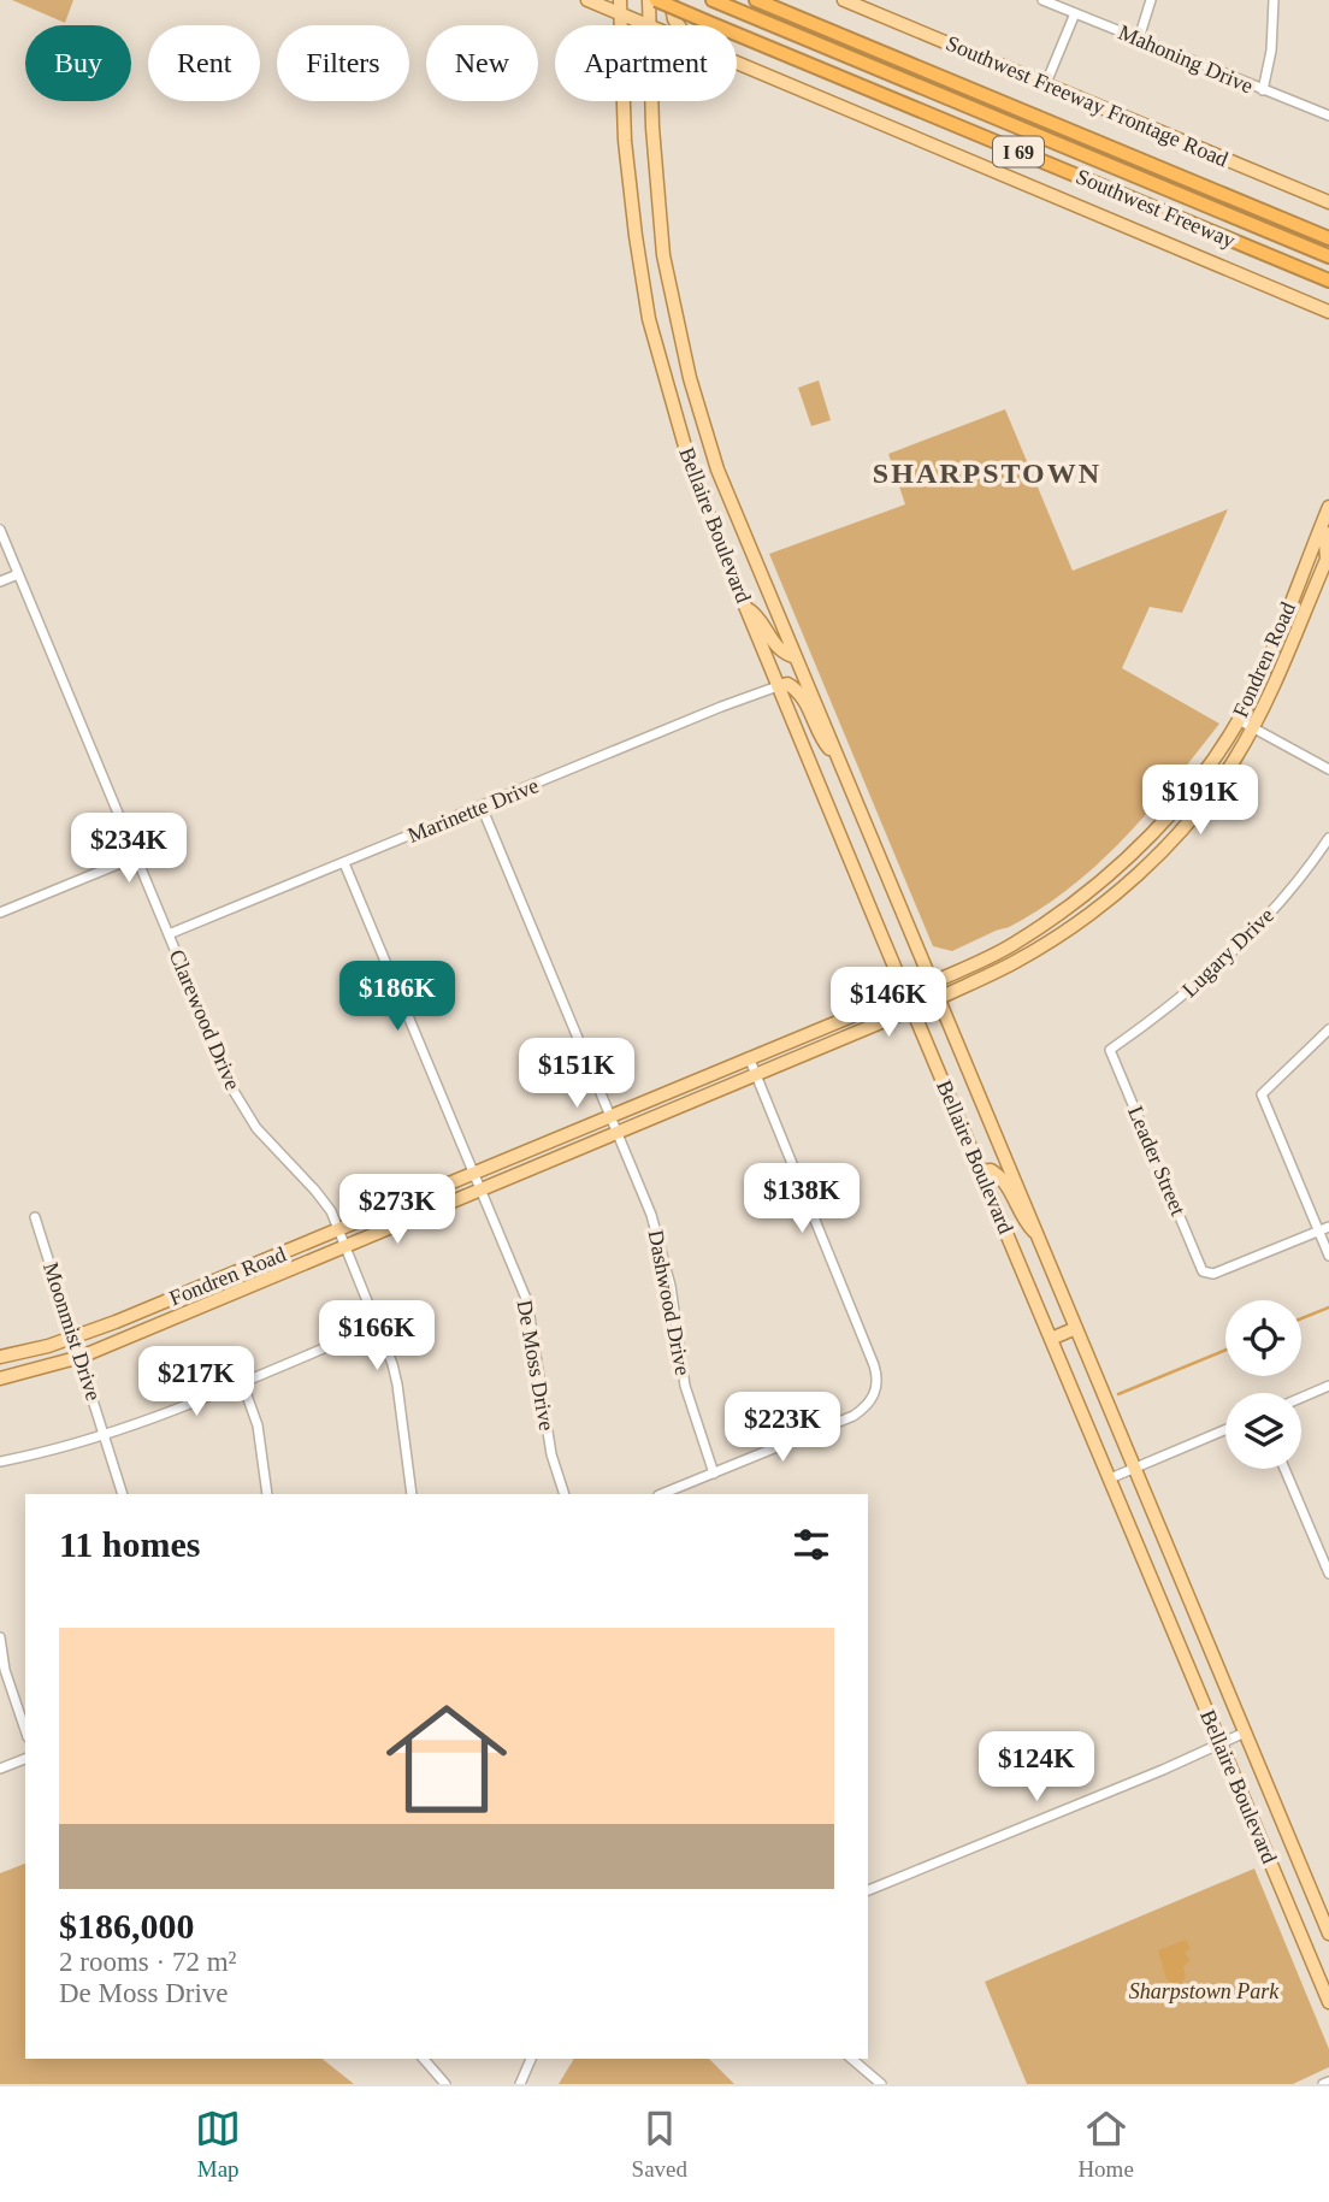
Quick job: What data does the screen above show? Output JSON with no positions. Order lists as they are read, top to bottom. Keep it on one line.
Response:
{"streets":{"highway":["I 69","Southwest Freeway"],"main road":["Southwest Freeway Frontage Road","Bellaire Boulevard","Fondren Road"],"street":["Mahoning Drive","Marinette Drive","Lugary Drive","Clarewood Drive","Leader Street","Dashwood Drive","Moonmist Drive","De Moss Drive"]},"crossings":[["Bellaire Boulevard","Fondren Road"],["Bellaire Boulevard","Marinette Drive"],["Fondren Road","Clarewood Drive"],["Fondren Road","Dashwood Drive"],["Fondren Road","Moonmist Drive"],["Fondren Road","De Moss Drive"],["Marinette Drive","Clarewood Drive"],["Marinette Drive","Dashwood Drive"],["Marinette Drive","De Moss Drive"],["Lugary Drive","Leader Street"]],"districts":["SHARPSTOWN"],"parks":["Sharpstown Park"],"page":{"chip":["Buy","Rent","Filters","New","Apartment"],"price":["$191K","$234K","$186K","$146K","$151K","$138K","$273K","$166K","$217K","$223K","$124K"],"heading":"11 homes","list":[{"name":"$186,000","note":"2 rooms · 72 m² · De Moss Drive"}],"tabs":["Map","Saved","Home"]}}
